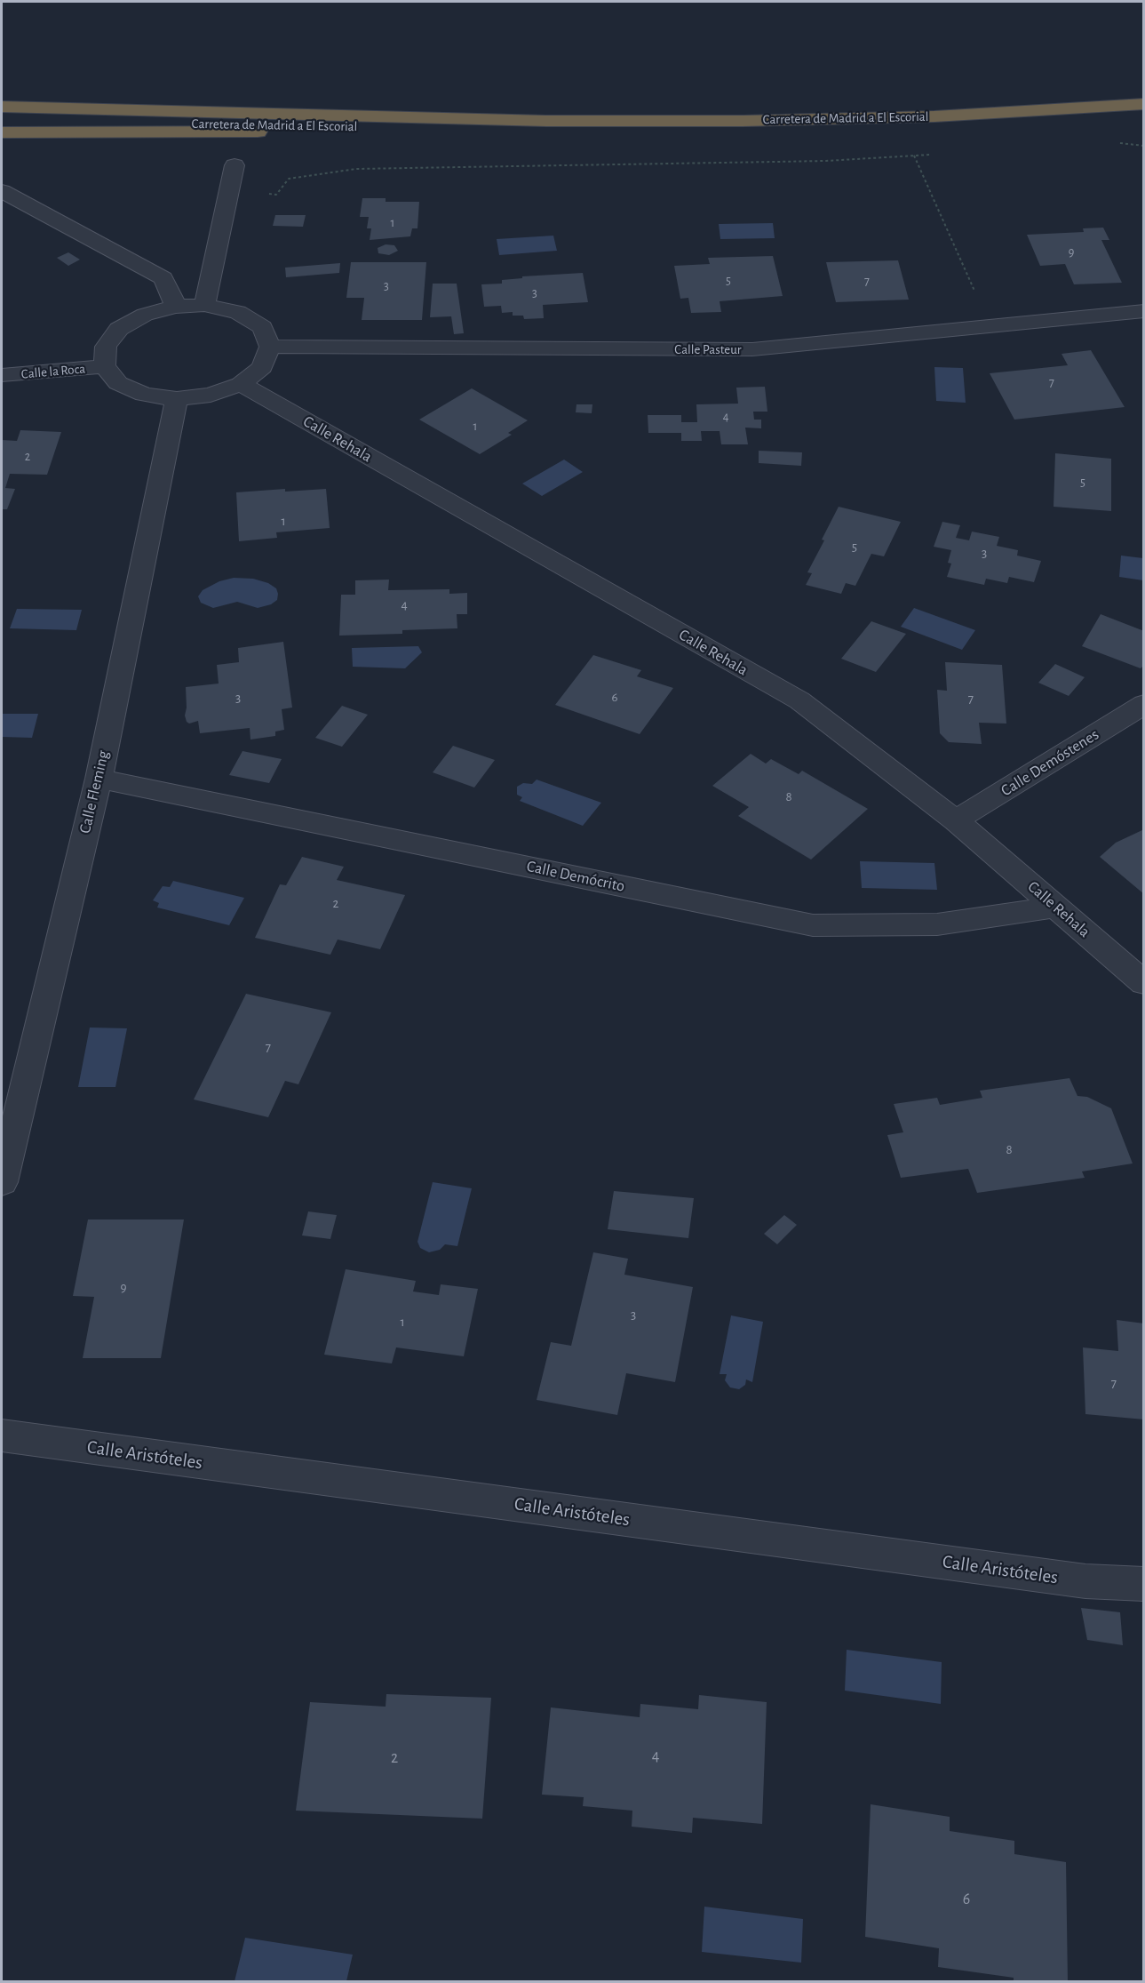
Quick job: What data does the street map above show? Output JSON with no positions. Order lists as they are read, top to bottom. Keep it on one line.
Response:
{"streets":{"highway":["Carretera de Madrid a El Escorial"],"street":["Calle Pasteur","Calle la Roca","Calle Rehala","Calle Demóstenes","Calle Fleming","Calle Demócrito","Calle Aristóteles"]},"crossings":[["Calle Pasteur","Calle la Roca"],["Calle Pasteur","Calle Rehala"],["Calle Pasteur","Calle Fleming"],["Calle la Roca","Calle Rehala"],["Calle la Roca","Calle Fleming"],["Calle Rehala","Calle Demóstenes"],["Calle Rehala","Calle Fleming"],["Calle Rehala","Calle Demócrito"],["Calle Fleming","Calle Demócrito"]],"house_numbers":["1","9","5","7","3","3","7","4","1","2","5","1","5","3","4","6","3","7","8","2","7","8","9","3","1","7","4","2","6"]}
